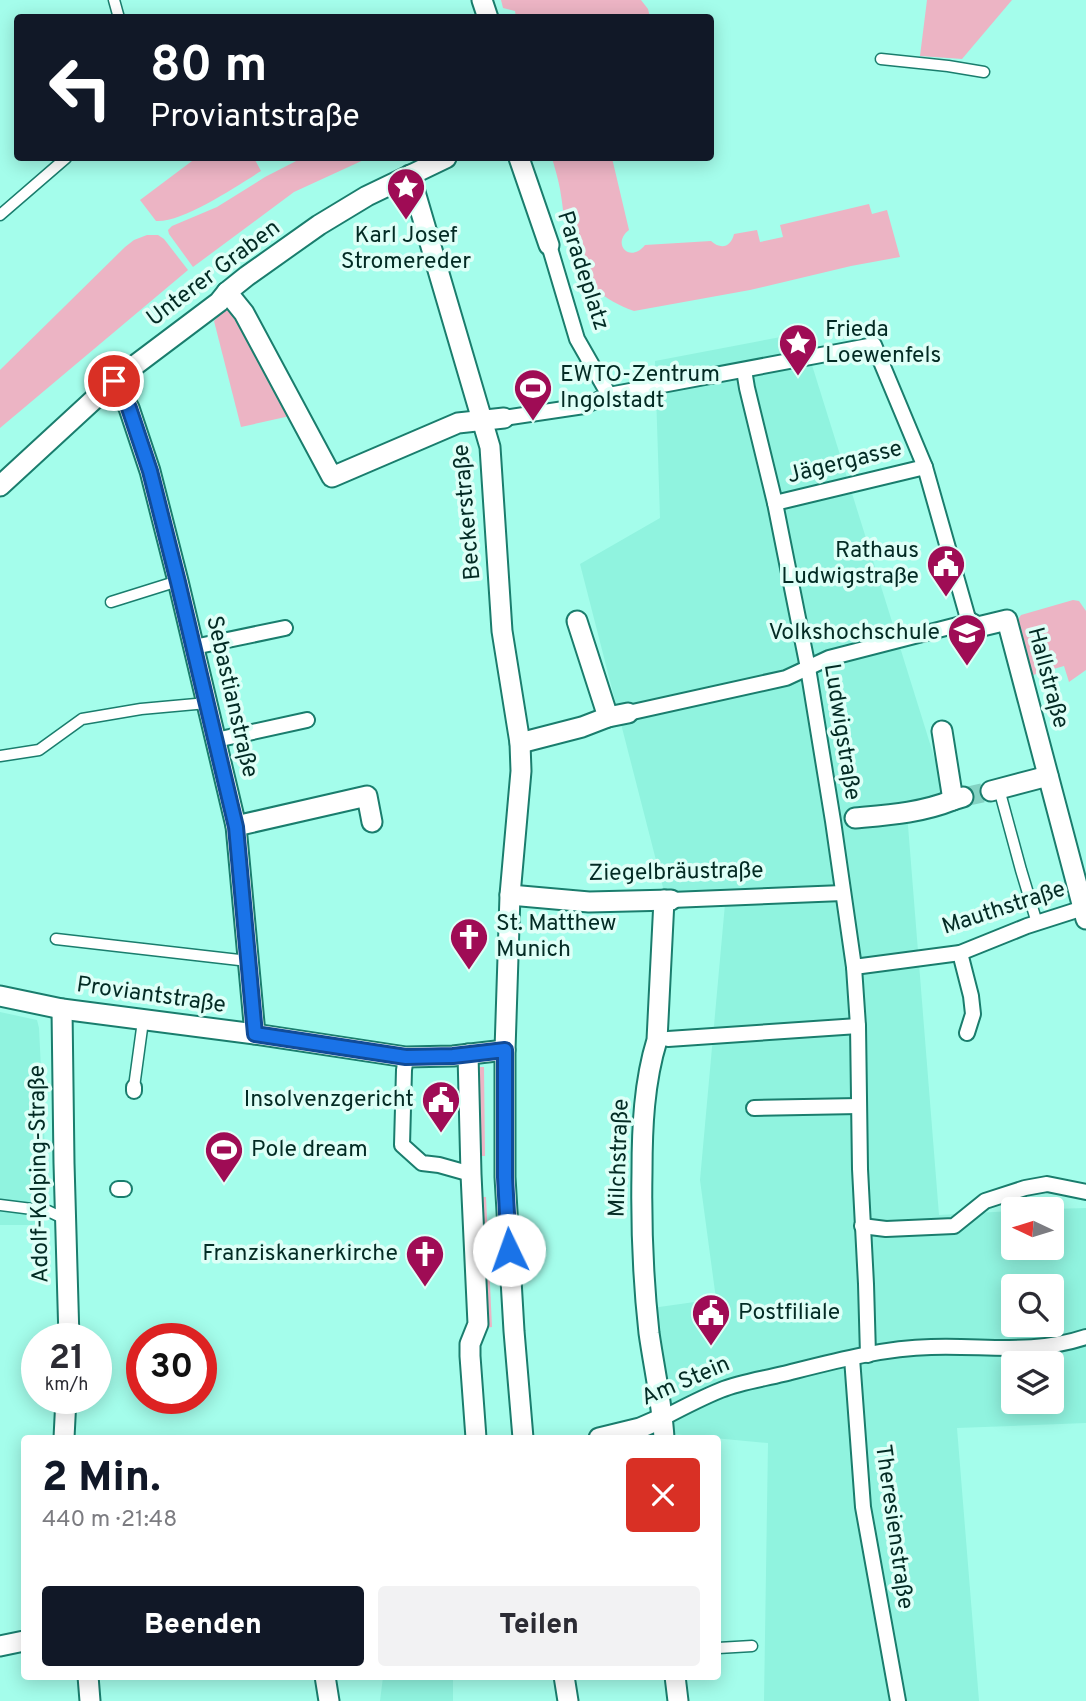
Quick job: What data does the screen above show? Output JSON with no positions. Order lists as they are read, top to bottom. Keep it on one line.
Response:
{"streets":{"street":["Paradeplatz","Unterer Graben","Jägergasse","Beckerstraße","Hallstraße","Sebastianstraße","Ludwigstraße","Ziegelbräustraße","Mauthstraße","Proviantstraße","Milchstraße","Adolf-Kolping-Straße","Am Stein","Theresienstraße"]},"crossings":[["Unterer Graben","Beckerstraße"],["Unterer Graben","Sebastianstraße"],["Jägergasse","Ludwigstraße"],["Beckerstraße","Ziegelbräustraße"],["Beckerstraße","Proviantstraße"],["Hallstraße","Ludwigstraße"],["Hallstraße","Mauthstraße"],["Sebastianstraße","Proviantstraße"],["Ludwigstraße","Ziegelbräustraße"],["Ludwigstraße","Mauthstraße"],["Ludwigstraße","Am Stein"],["Ziegelbräustraße","Milchstraße"],["Proviantstraße","Adolf-Kolping-Straße"],["Milchstraße","Am Stein"],["Am Stein","Theresienstraße"]],"places":{"place":["Karl Josef Stromereder","Frieda Loewenfels"],"sports":["EWTO-Zentrum Ingolstadt","Pole dream"],"public building":["Rathaus Ludwigstraße","Insolvenzgericht","Postfiliale"],"school or university":["Volkshochschule"],"church":["St. Matthew Munich","Franziskanerkirche"]},"north":"left","page":{"turn":["80 m","Proviantstraße"],"speed":"21 km/h","limit":"30","heading":["2 Min.","440 m · 21:48"],"buttons":["Beenden","Teilen"]}}
